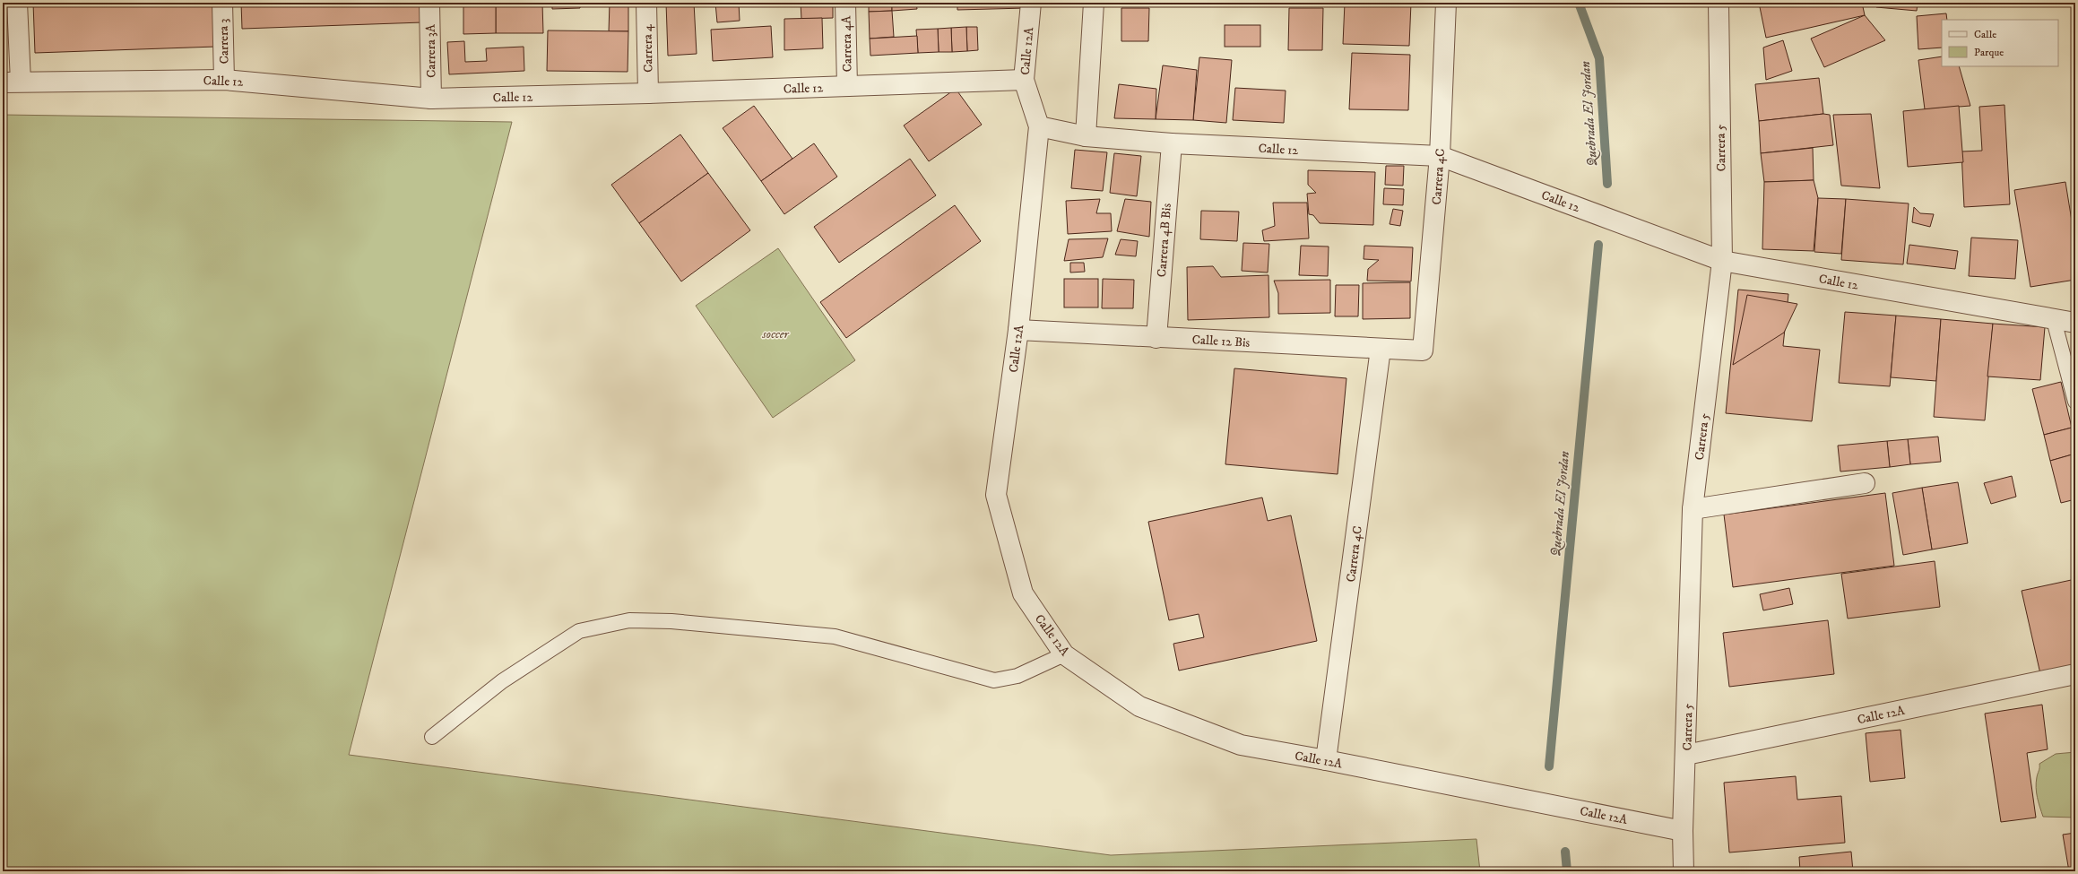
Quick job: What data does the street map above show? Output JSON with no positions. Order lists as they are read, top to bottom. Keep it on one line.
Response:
{"streets":{"street":["Carrera 3","Carrera 4A","Carrera 4","Carrera 3A","Calle 12A","Calle 12","Carrera 5","Carrera 4C","Carrera 4B Bis","Calle 12 Bis"]},"crossings":[["Carrera 3","Calle 12"],["Carrera 4A","Calle 12"],["Carrera 4","Calle 12"],["Carrera 3A","Calle 12"],["Calle 12A","Calle 12"],["Calle 12A","Carrera 5"],["Calle 12A","Carrera 4C"],["Calle 12A","Calle 12 Bis"],["Calle 12","Carrera 5"],["Calle 12","Carrera 4C"],["Calle 12","Carrera 4B Bis"],["Carrera 4C","Calle 12 Bis"],["Carrera 4B Bis","Calle 12 Bis"]],"water":["Quebrada El Jordan"],"parks":["soccer"],"legend":["Calle","Parque"]}
